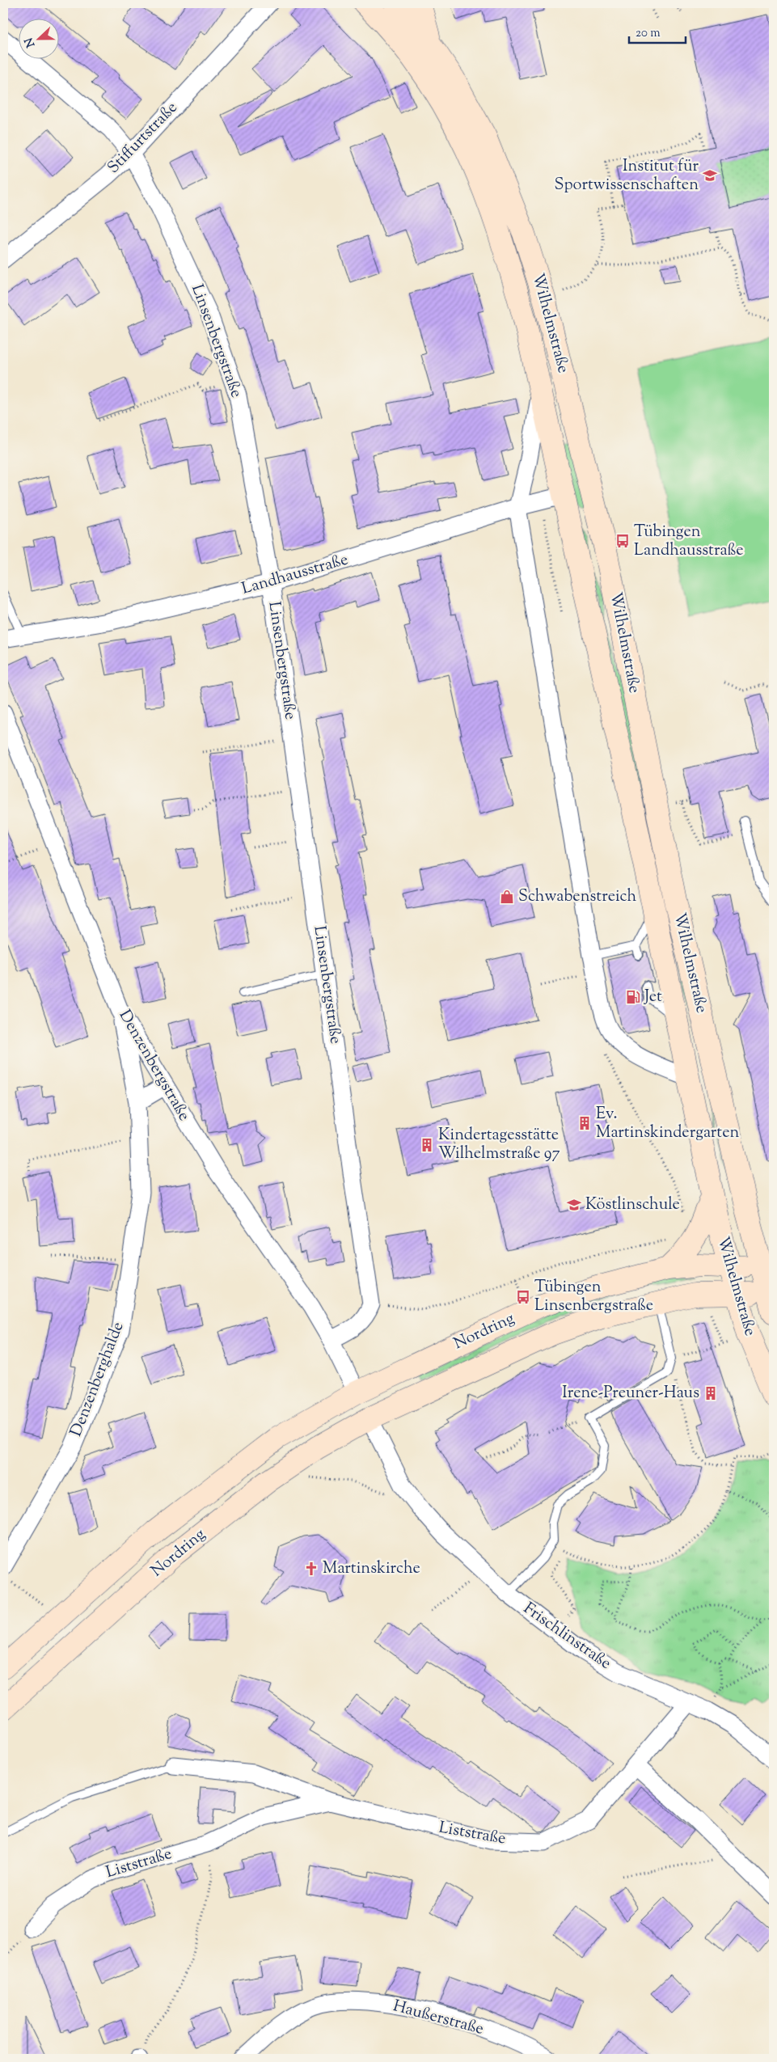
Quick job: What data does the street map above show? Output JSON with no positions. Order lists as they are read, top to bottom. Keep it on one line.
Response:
{"streets":{"main road":["Wilhelmstraße","Nordring"],"street":["Stiffurtstraße","Linsenbergstraße","Landhausstraße","Denzenbergstraße","Denzenberghalde","Frischlinstraße","Liststraße","Haußerstraße"]},"crossings":[["Stiffurtstraße","Linsenbergstraße"],["Wilhelmstraße","Landhausstraße"],["Wilhelmstraße","Nordring"],["Linsenbergstraße","Landhausstraße"],["Denzenbergstraße","Nordring"],["Denzenbergstraße","Denzenberghalde"],["Nordring","Frischlinstraße"],["Frischlinstraße","Liststraße"]],"places":{"school or university":["Institut für Sportwissenschaften","Köstlinschule"],"bus stop":["Tübingen Landhausstraße","Tübingen Linsenbergstraße"],"shop":["Schwabenstreich"],"fuel station":["Jet"],"building":["Ev. Martinskindergarten","Kindertagesstätte Wilhelmstraße 97","Irene-Preuner-Haus"],"church":["Martinskirche"]},"scale_bar":"20 m","north":"left"}
